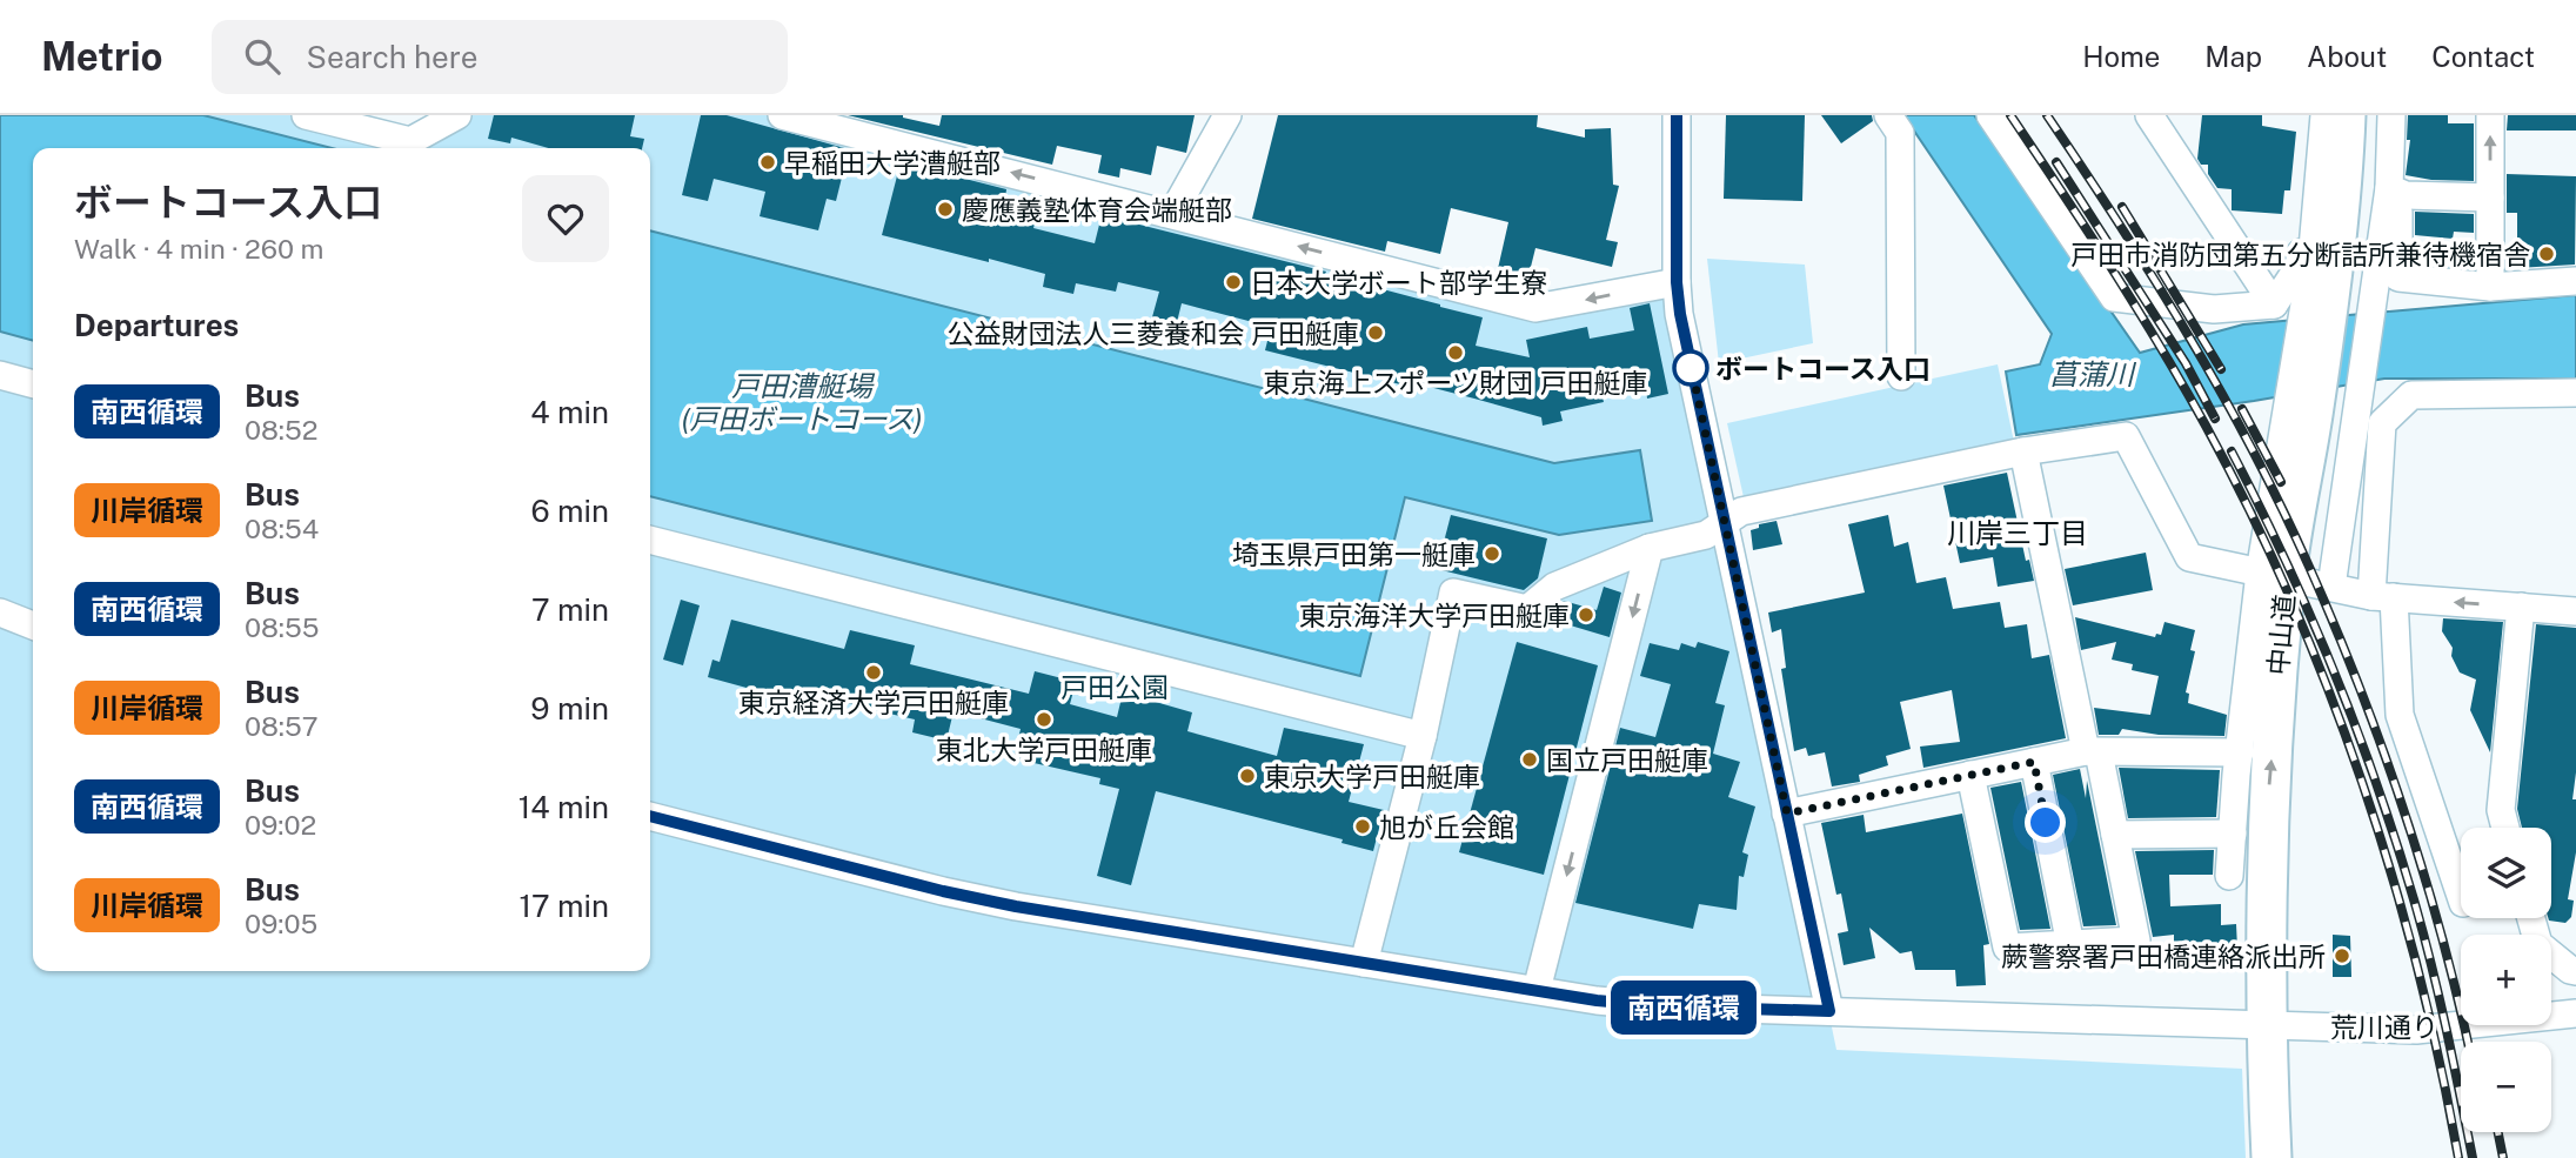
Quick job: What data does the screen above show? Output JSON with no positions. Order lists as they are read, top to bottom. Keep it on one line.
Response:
{"streets":{"highway":["中山道"],"street":["荒川通り"]},"crossings":[["中山道","荒川通り"]],"districts":["川岸三丁目"],"water":["菖蒲川","戸田漕艇場 (戸田ボートコース)"],"parks":["戸田公園"],"places":["早稲田大学漕艇部","慶應義塾体育会端艇部","戸田市消防団第五分断詰所兼待機宿舎","日本大学ボート部学生寮","公益財団法人三菱養和会 戸田艇庫","東京海上スポーツ財団 戸田艇庫","ボートコース入口","埼玉県戸田第一艇庫","東京海洋大学戸田艇庫","東京経済大学戸田艇庫","東北大学戸田艇庫","国立戸田艇庫","東京大学戸田艇庫","旭が丘会館","蕨警察署戸田橋連絡派出所"],"lines":["bus line 南西循環"],"page":{"header":"Metrio","search":"Search here","nav":["Home","Map","About","Contact"],"on_map":"南西循環","heading":[["ボートコース入口","Walk · 4 min · 260 m"],"Departures"],"list":[{"mark":"南西循環","name":"Bus","note":"08:52","value":"4 min"},{"mark":"川岸循環","name":"Bus","note":"08:54","value":"6 min"},{"mark":"南西循環","name":"Bus","note":"08:55","value":"7 min"},{"mark":"川岸循環","name":"Bus","note":"08:57","value":"9 min"},{"mark":"南西循環","name":"Bus","note":"09:02","value":"14 min"},{"mark":"川岸循環","name":"Bus","note":"09:05","value":"17 min"}],"map_buttons":["+","−"]}}
